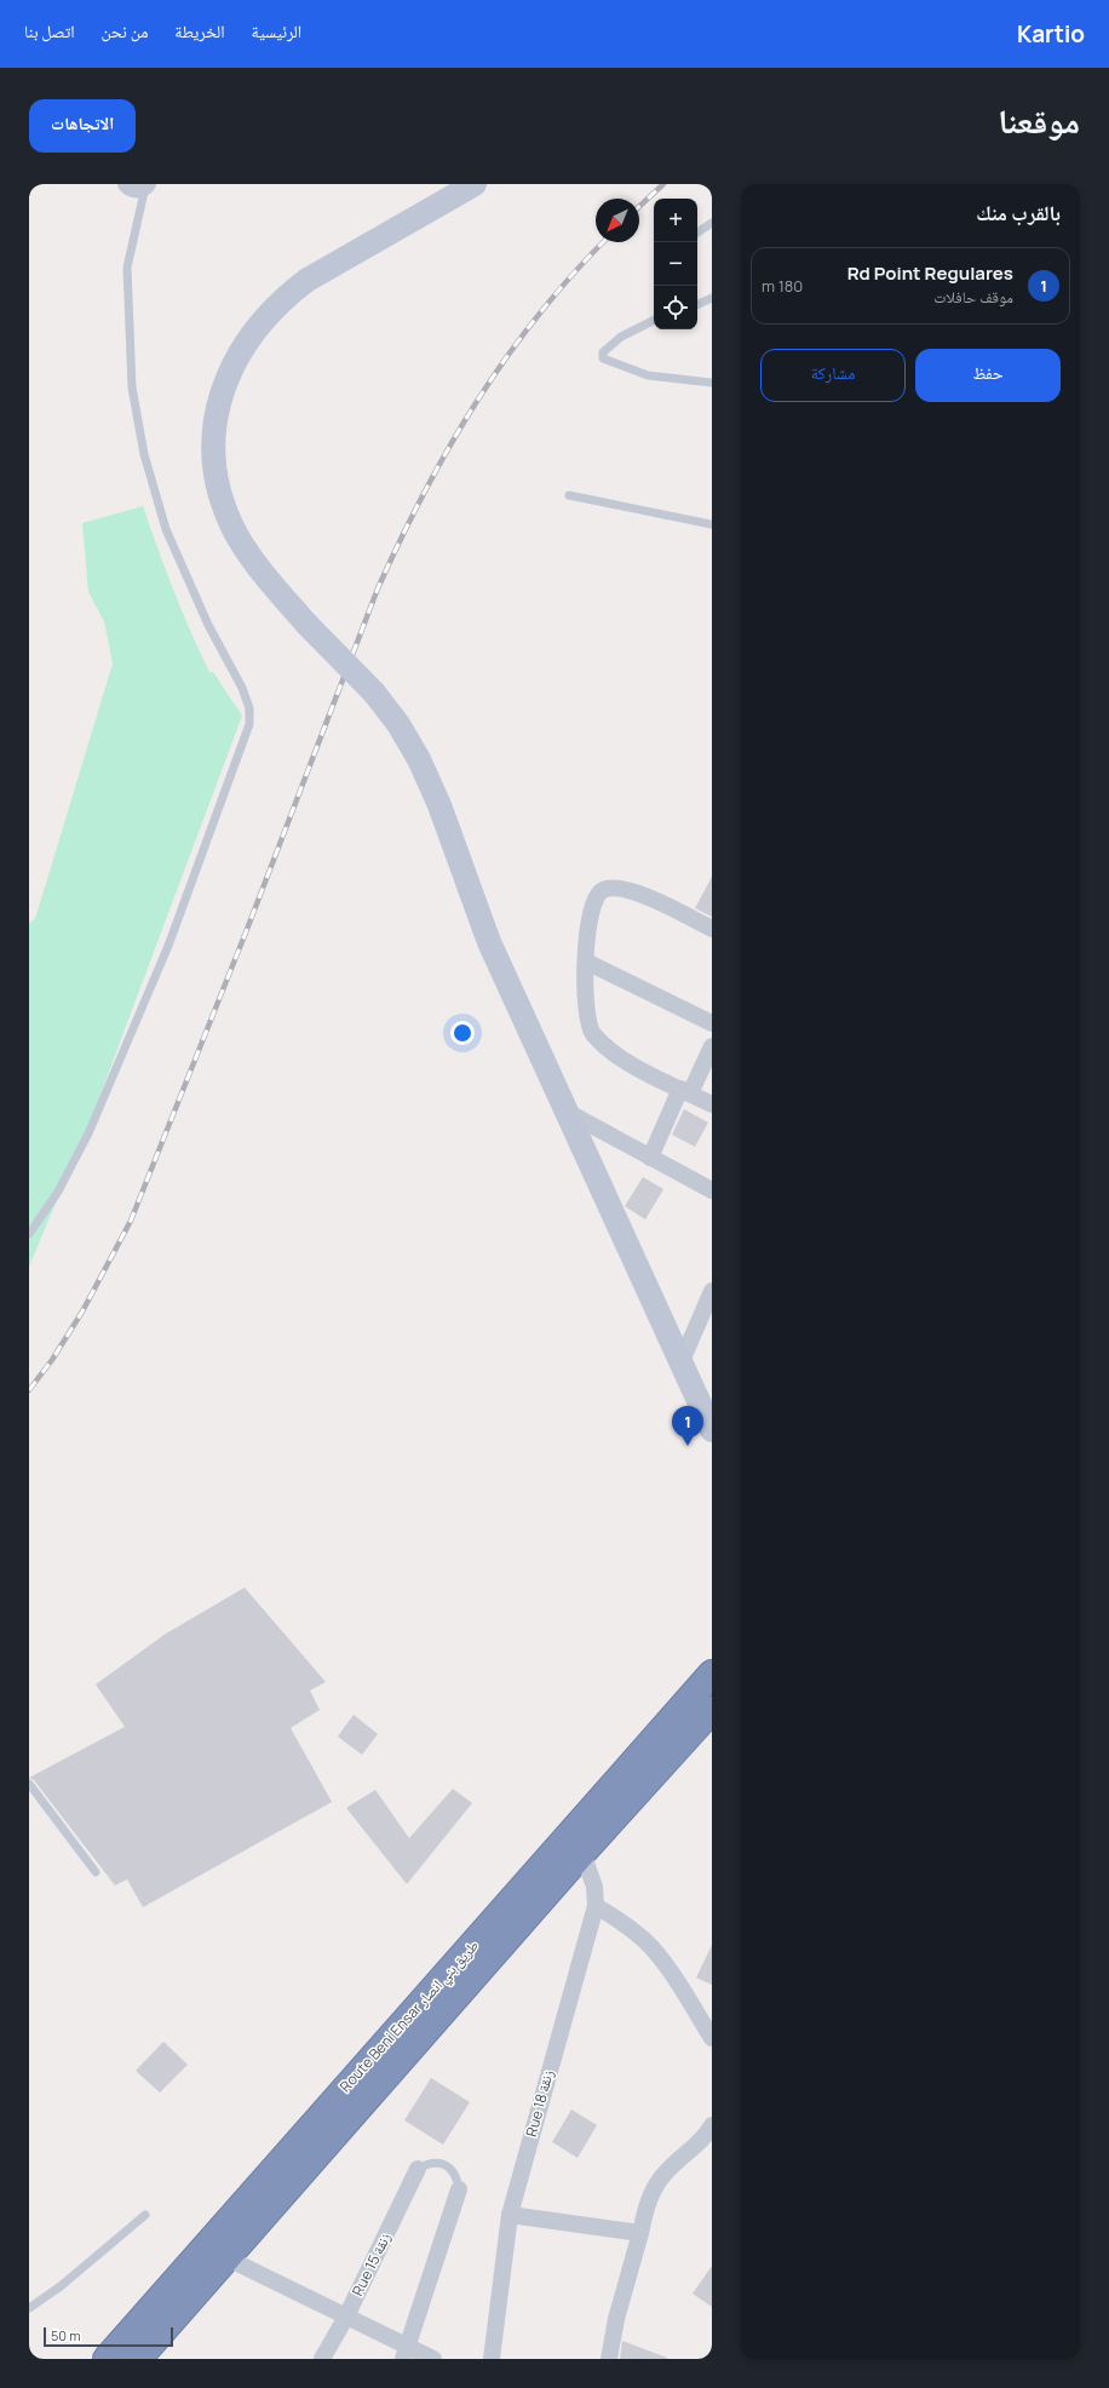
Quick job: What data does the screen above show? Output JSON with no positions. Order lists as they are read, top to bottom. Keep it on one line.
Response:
{"streets":{"highway":["Route Beni Ensar طريق بني انصار"],"street":["Rue 18 زنقة","Rue 15 زنقة"]},"crossings":[["Route Beni Ensar طريق بني انصار","Rue 18 زنقة"]],"scale_bar":"50 m","north":"bottom left","page":{"header":"Kartio","nav":["الرئيسية","الخريطة","من نحن","اتصل بنا"],"title":"موقعنا","buttons":["الاتجاهات",["حفظ","مشاركة"]],"heading":"بالقرب منك","map_buttons":["+","−"],"list":[{"mark":"1","name":"Rd Point Regulares","note":"موقف حافلات","value":"180 m"}],"pins":"1","scale":"50 m"}}
